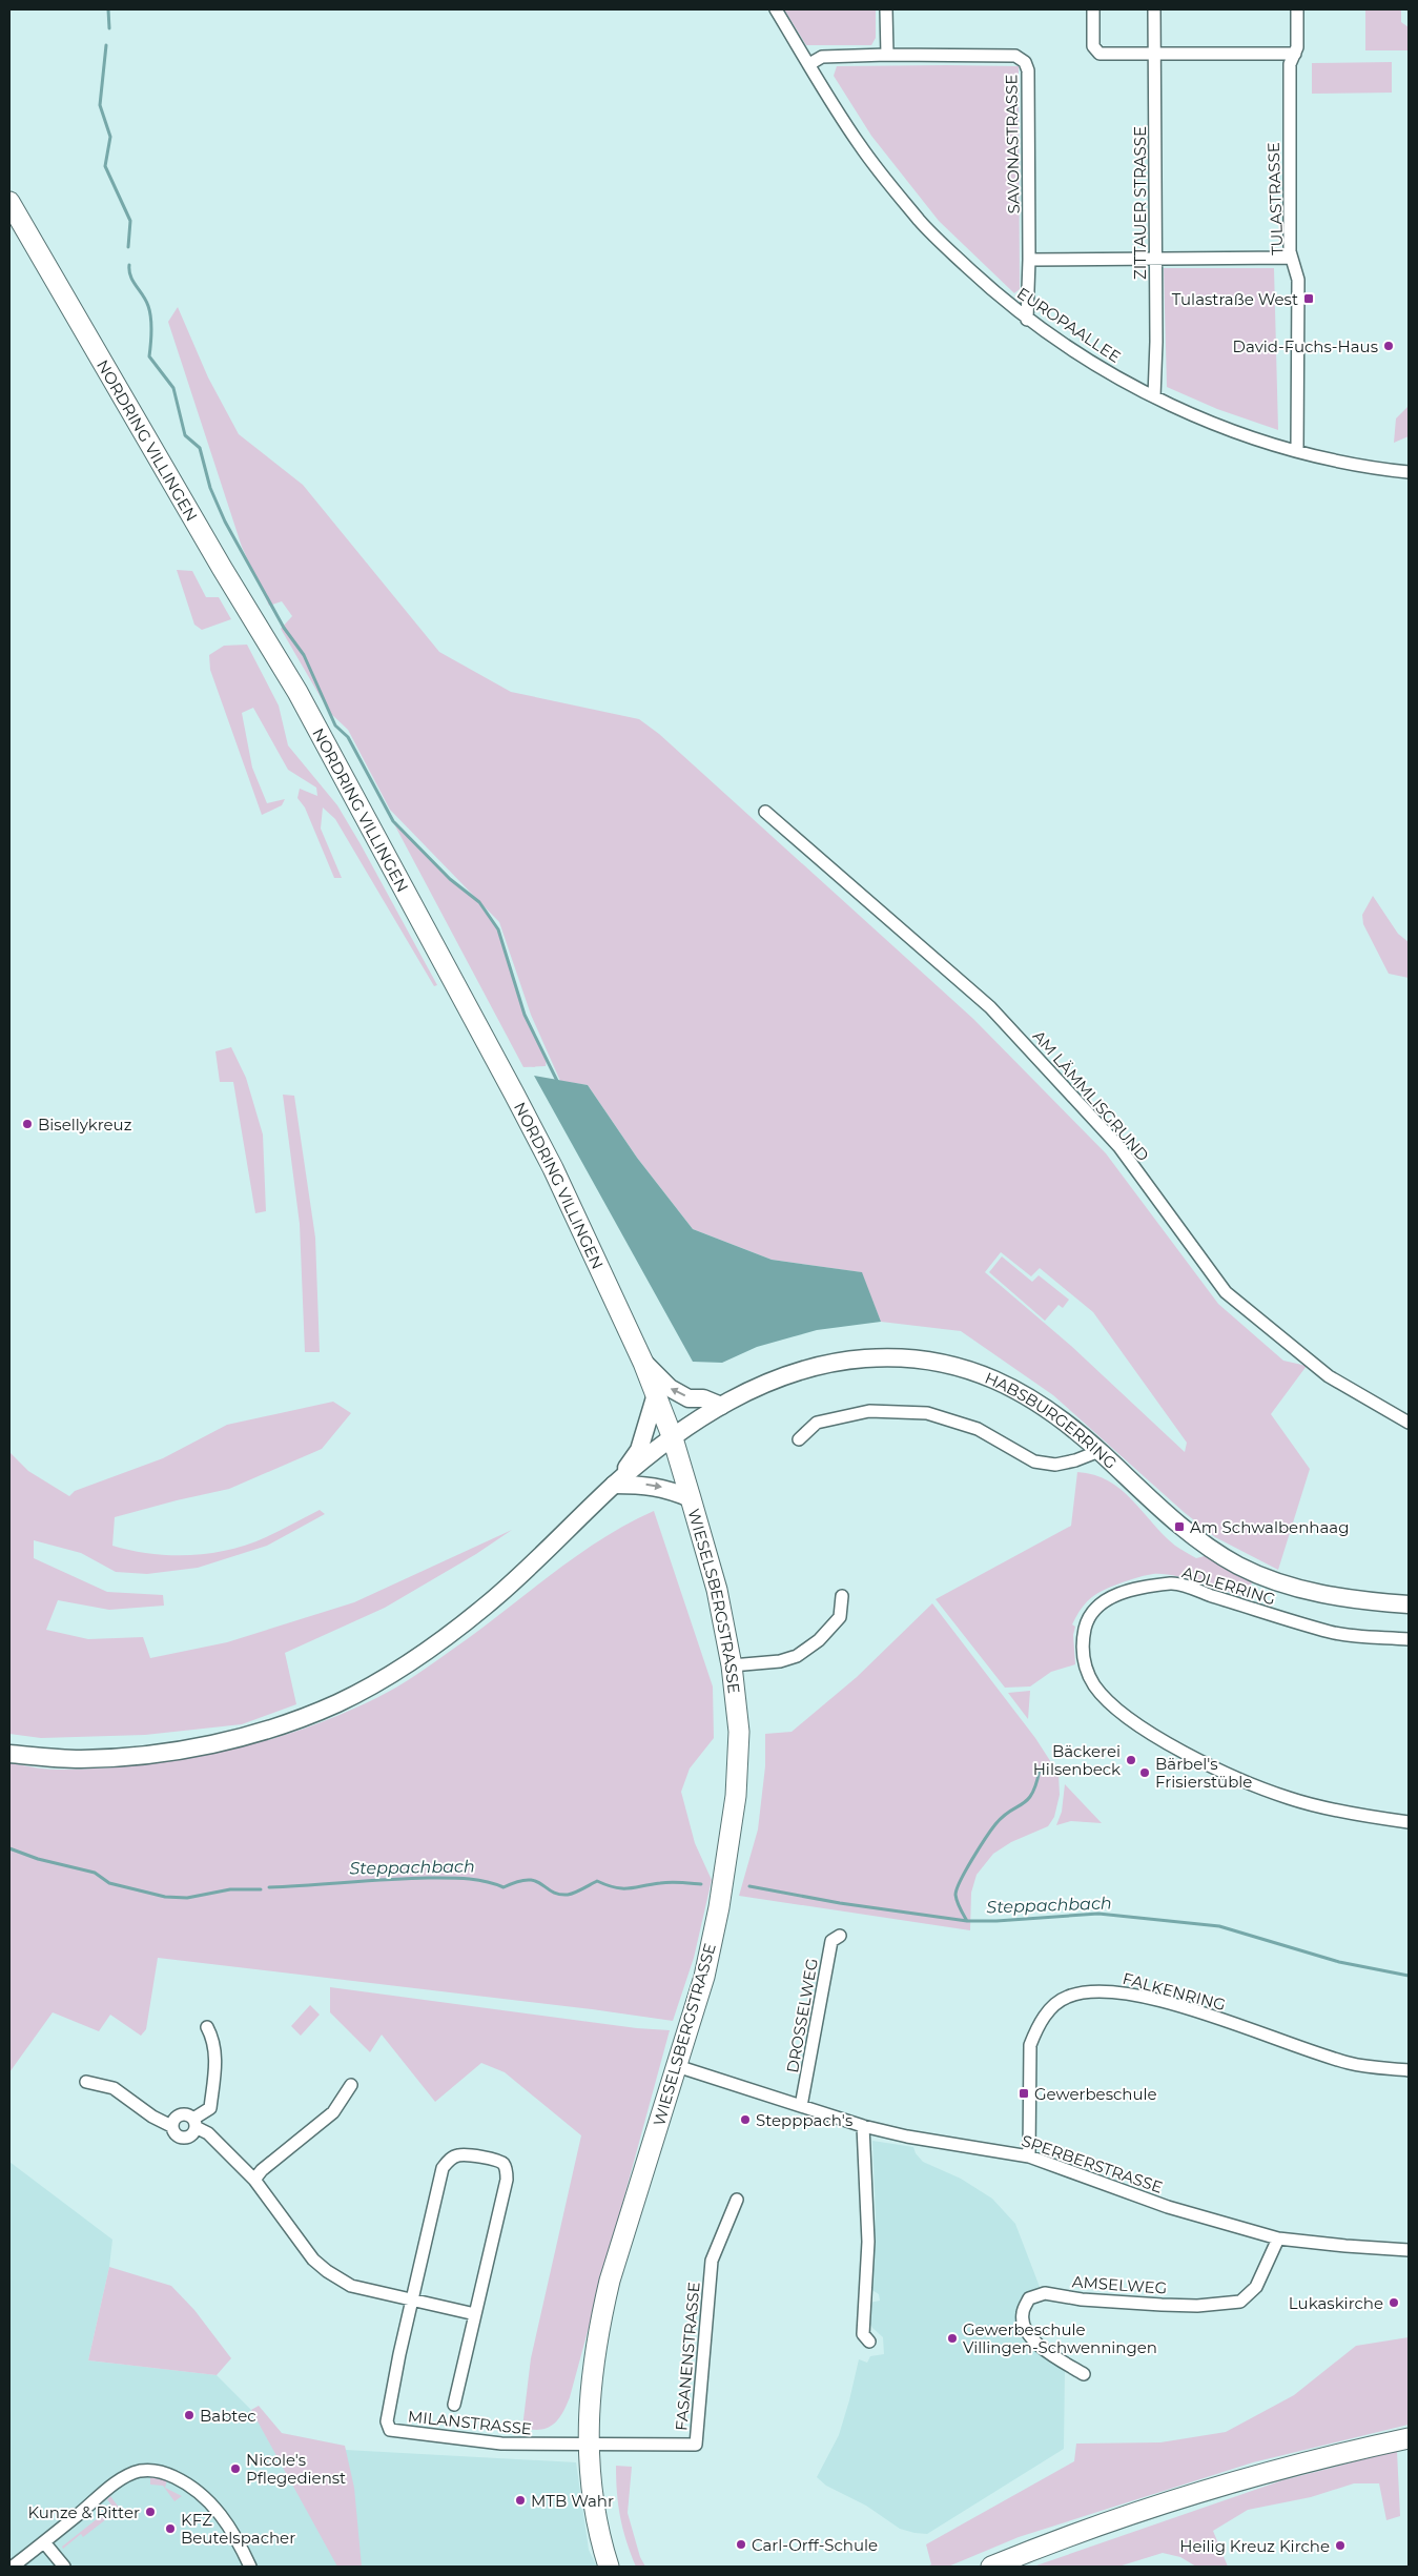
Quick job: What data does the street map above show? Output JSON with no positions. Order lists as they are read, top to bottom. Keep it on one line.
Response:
{"streets":{"main road":["NORDRING VILLINGEN","WIESELSBERGSTRASSE"],"street":["SAVONASTRASSE","TULASTRASSE","ZITTAUER STRASSE","EUROPAALLEE","AM LÄMMLISGRUND","HABSBURGERRING","ADLERRING","FALKENRING","DROSSELWEG","SPERBERSTRASSE","AMSELWEG","FASANENSTRASSE","MILANSTRASSE"]},"crossings":[["SAVONASTRASSE","EUROPAALLEE"],["TULASTRASSE","EUROPAALLEE"],["ZITTAUER STRASSE","EUROPAALLEE"],["NORDRING VILLINGEN","HABSBURGERRING"],["NORDRING VILLINGEN","WIESELSBERGSTRASSE"],["HABSBURGERRING","WIESELSBERGSTRASSE"],["WIESELSBERGSTRASSE","SPERBERSTRASSE"],["WIESELSBERGSTRASSE","FASANENSTRASSE"],["WIESELSBERGSTRASSE","MILANSTRASSE"],["FALKENRING","SPERBERSTRASSE"],["DROSSELWEG","SPERBERSTRASSE"],["SPERBERSTRASSE","AMSELWEG"],["FASANENSTRASSE","MILANSTRASSE"]],"water":["Steppachbach"],"places":{"transit":["Tulastraße West","Am Schwalbenhaag","Gewerbeschule"],"other":["David-Fuchs-Haus","Bisellykreuz","Bäckerei Hilsenbeck","Bärbel's Frisierstüble","Stepppach's","Lukaskirche","Gewerbeschule Villingen-Schwenningen","Babtec","Nicole's Pflegedienst","MTB Wahr","Kunze & Ritter","KFZ Beutelspacher","Carl-Orff-Schule","Heilig Kreuz Kirche"]}}
